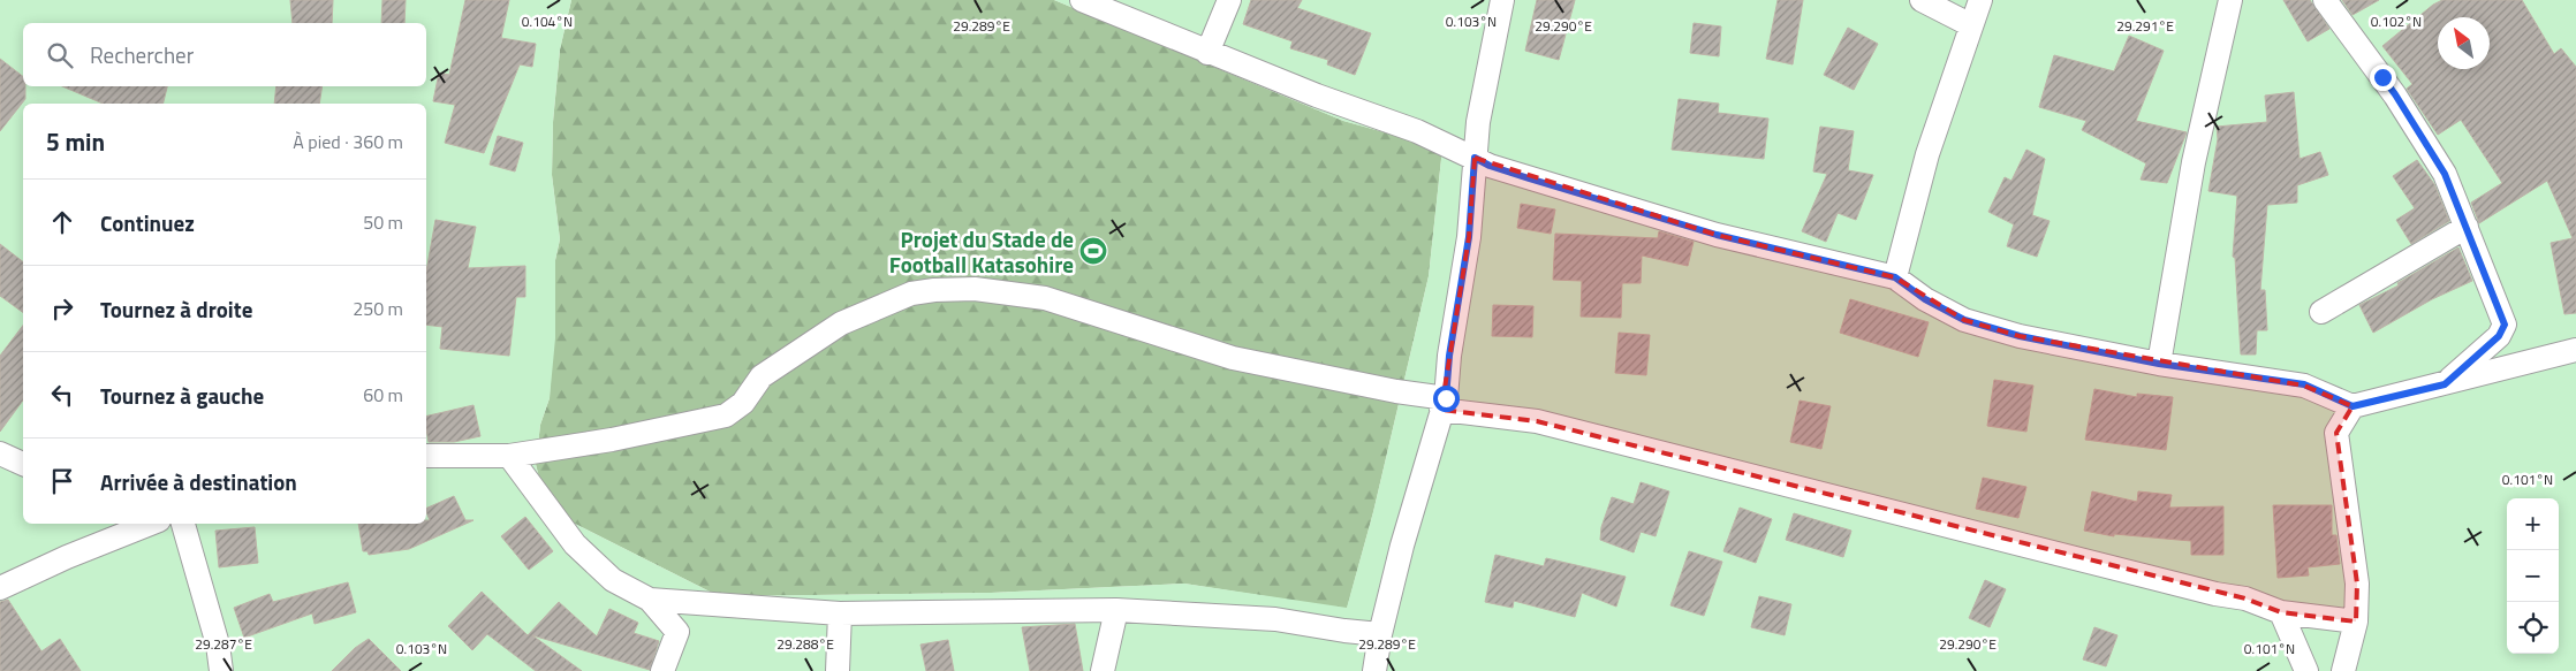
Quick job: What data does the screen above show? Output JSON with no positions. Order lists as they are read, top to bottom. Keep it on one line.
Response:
{"places":{"sports":["Projet du Stade de Football Katasohire"]},"north":"top left","page":{"search":"Rechercher","heading":["5 min","À pied · 360 m"],"list":[["Continuez","50 m"],["Tournez à droite","250 m"],["Tournez à gauche","60 m"],"Arrivée à destination"],"map_buttons":["+","−"]},"coordinates":["0.104°N","0.103°N","0.102°N","29.290°E","29.289°E","29.291°E","0.101°N","29.287°E","29.288°E"]}
